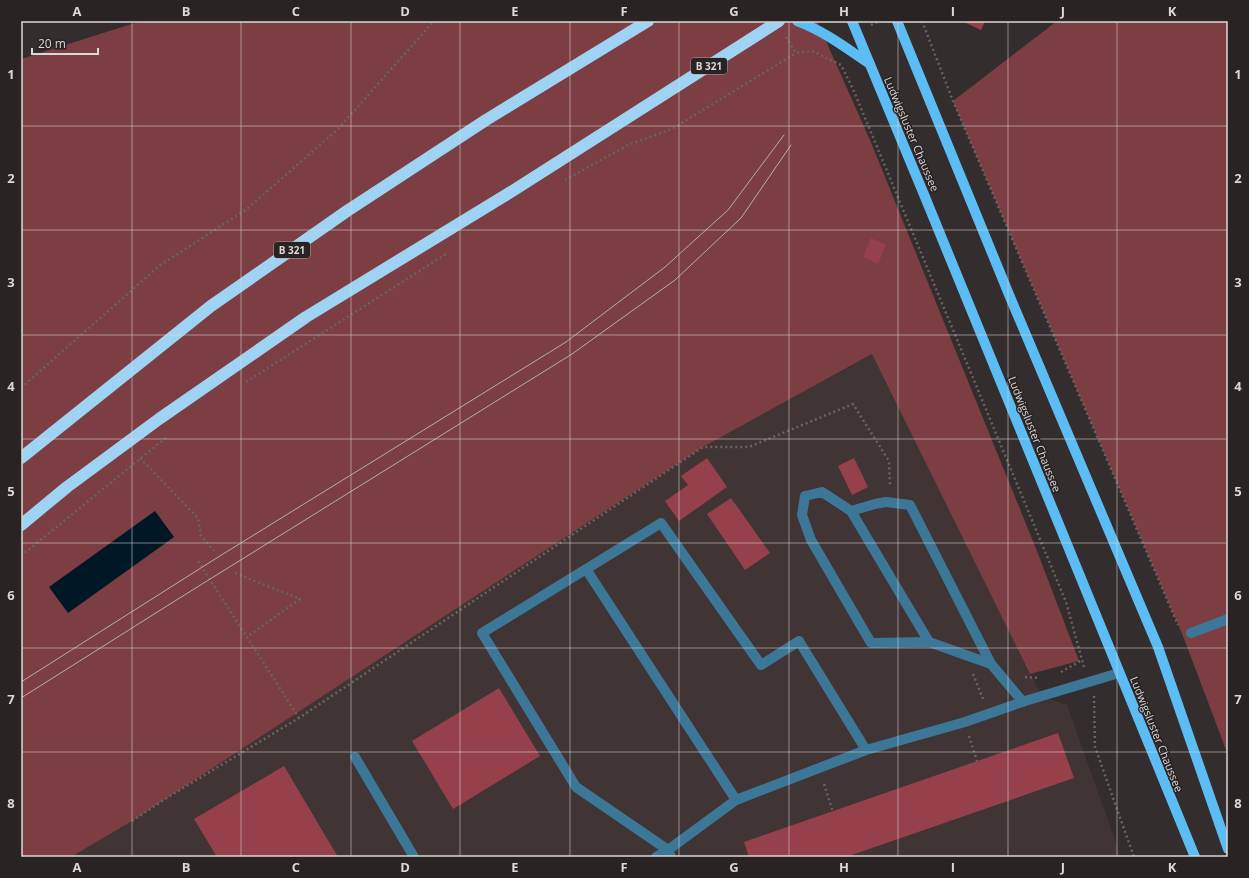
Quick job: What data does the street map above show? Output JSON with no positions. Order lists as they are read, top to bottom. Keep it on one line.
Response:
{"streets":{"highway":["B 321"],"main road":["Ludwigsluster Chaussee"]},"scale_bar":"20 m","grid":{"columns":["A","B","C","D","E","F","G","H","I","J","K"],"rows":["1","2","3","4","5","6","7","8"]}}
